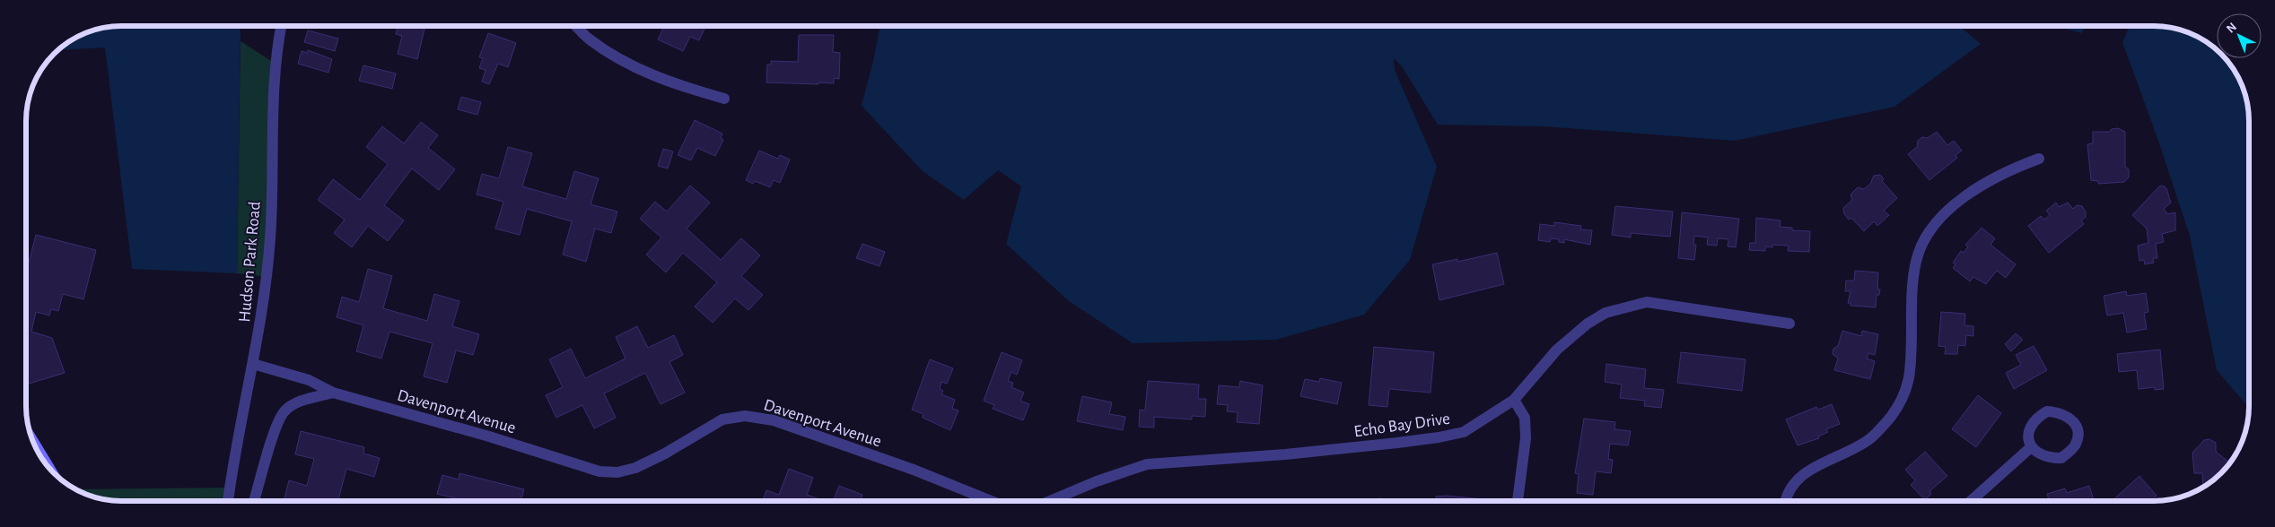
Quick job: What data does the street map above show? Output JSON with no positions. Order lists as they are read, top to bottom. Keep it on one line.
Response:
{"streets":{"street":["Hudson Park Road","Davenport Avenue","Echo Bay Drive"]},"crossings":[["Hudson Park Road","Davenport Avenue"]],"north":"top left"}
